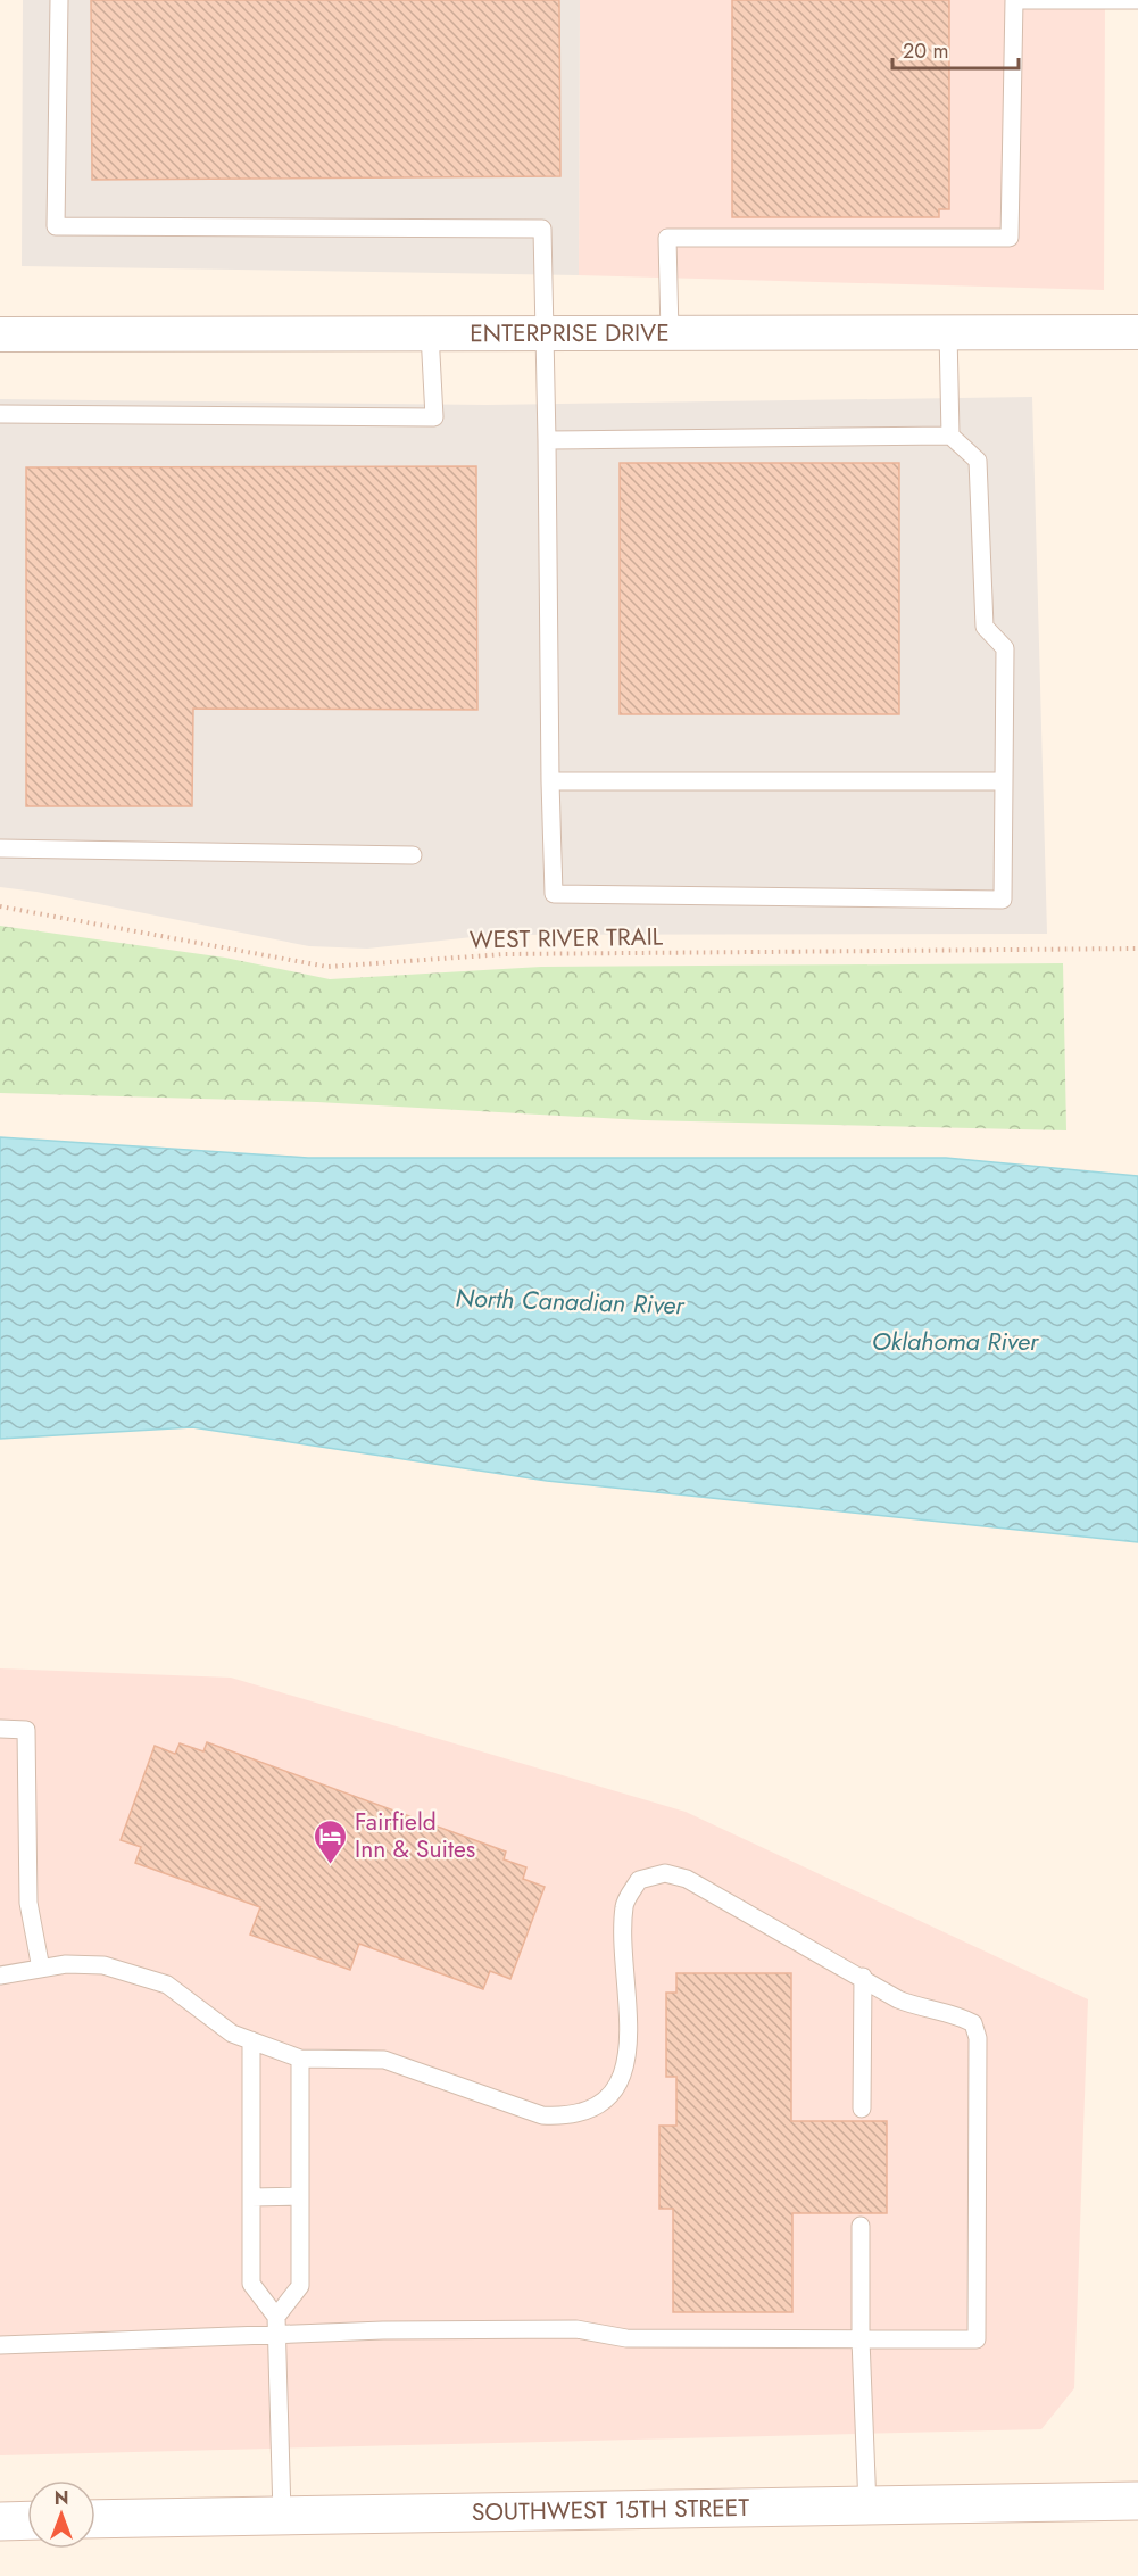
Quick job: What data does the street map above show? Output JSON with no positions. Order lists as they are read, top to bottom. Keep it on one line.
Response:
{"streets":{"main road":["SOUTHWEST 15TH STREET"],"street":["ENTERPRISE DRIVE"],"path":["WEST RIVER TRAIL"]},"water":["North Canadian River","Oklahoma River"],"places":{"hotel":["Fairfield Inn & Suites"]},"scale_bar":"20 m","north":"top"}
